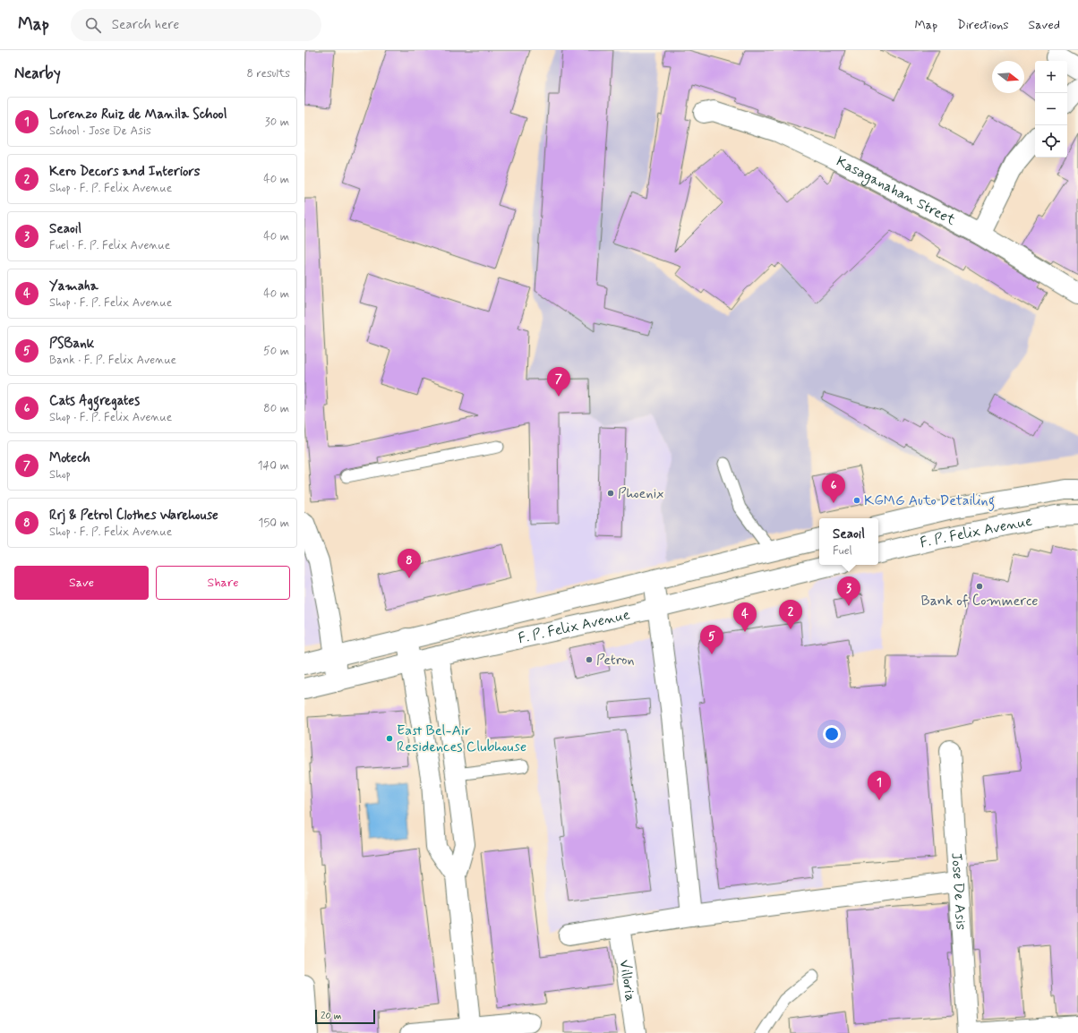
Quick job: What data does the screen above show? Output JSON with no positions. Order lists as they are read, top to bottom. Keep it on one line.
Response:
{"streets":{"street":["Kasaganahan Street","F. P. Felix Avenue","Jose De Asis","Villoria"]},"places":["Phoenix","KGMG Auto Detailing","Bank of Commerce","Petron","East Bel-Air Residences Clubhouse"],"scale_bar":"20 m","north":"right","page":{"header":"Map","search":"Search here","nav":["Map","Directions","Saved"],"heading":["Nearby","8 results"],"map_buttons":["+","−"],"list":[{"mark":"1","name":"Lorenzo Ruiz de Manila School","note":"School · Jose De Asis","value":"30 m"},{"mark":"2","name":"Kero Decors and Interiors","note":"Shop · F. P. Felix Avenue","value":"40 m"},{"mark":"3","name":"Seaoil","note":"Fuel · F. P. Felix Avenue","value":"40 m"},{"mark":"4","name":"Yamaha","note":"Shop · F. P. Felix Avenue","value":"40 m"},{"mark":"5","name":"PSBank","note":"Bank · F. P. Felix Avenue","value":"50 m"},{"mark":"6","name":"Cats Aggregates","note":"Shop · F. P. Felix Avenue","value":"80 m"},{"mark":"7","name":"Motech","note":"Shop","value":"140 m"},{"mark":"8","name":"Rrj & Petrol Clothes Warehouse","note":"Shop · F. P. Felix Avenue","value":"150 m"}],"pins":["7","6","8","3","2","4","5","1"],"popup":["Seaoil","Fuel"],"buttons":["Save","Share"],"scale":"20 m"}}
